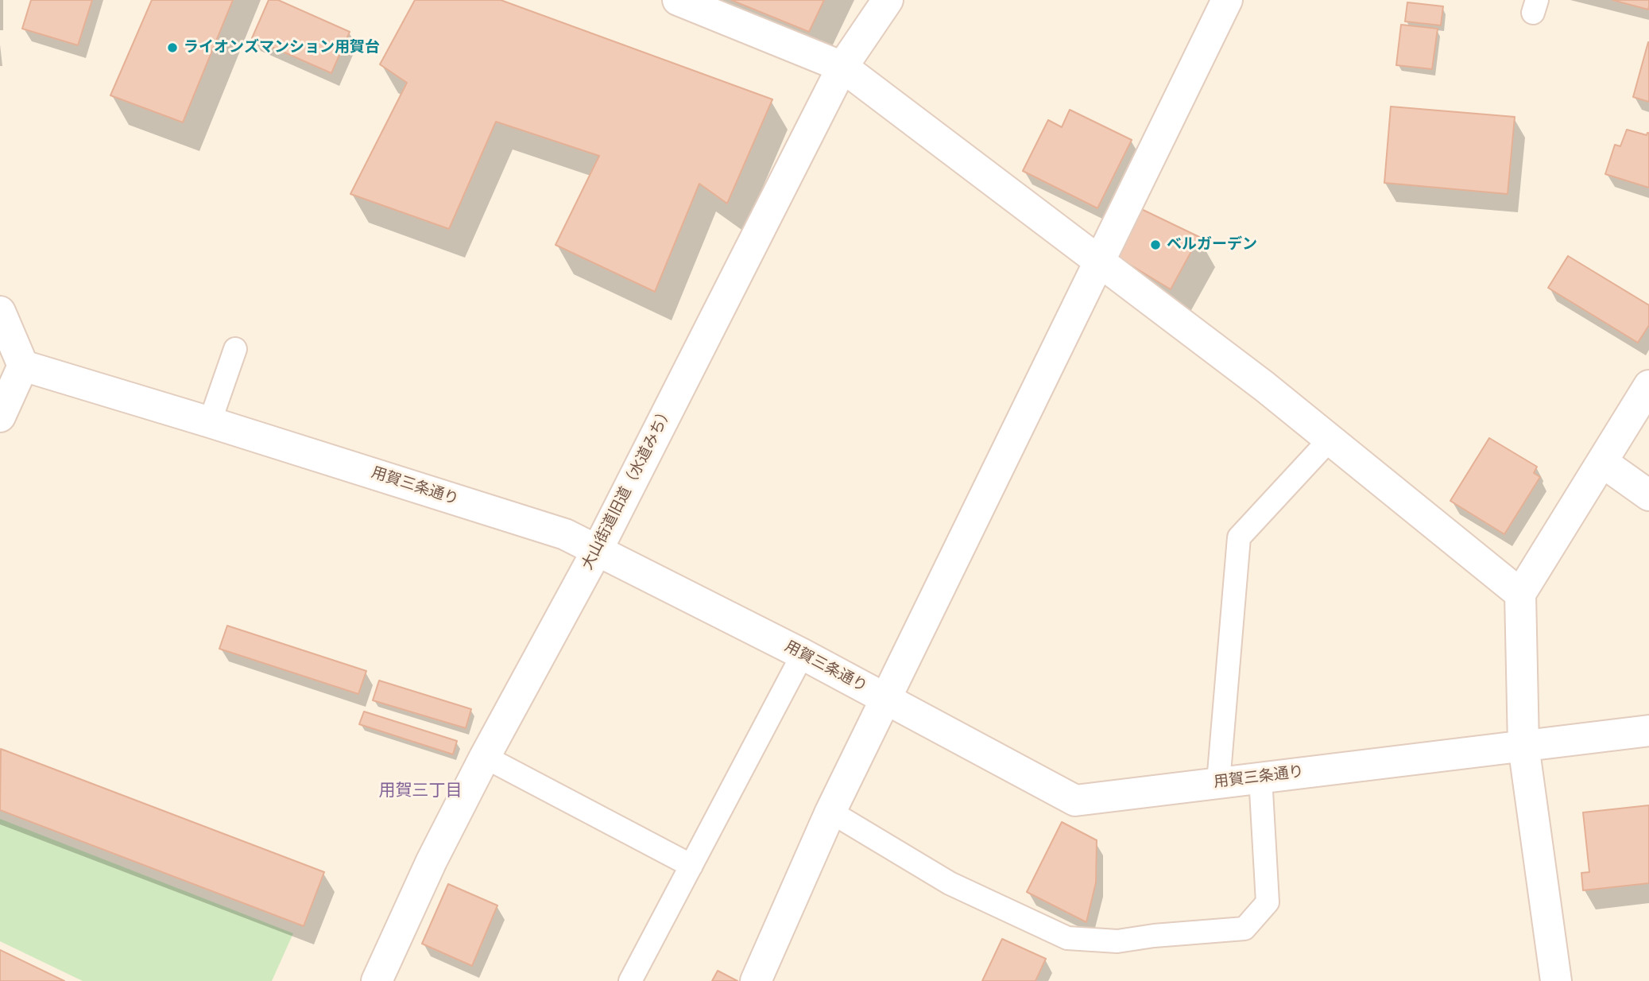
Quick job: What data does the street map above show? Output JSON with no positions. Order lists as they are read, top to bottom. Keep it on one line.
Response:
{"streets":{"street":["用賀三条通り","大山街道旧道（水道みち）"]},"crossings":[["用賀三条通り","大山街道旧道（水道みち）"]],"districts":["用賀三丁目"],"places":["ライオンズマンション用賀台","ベルガーデン"]}
